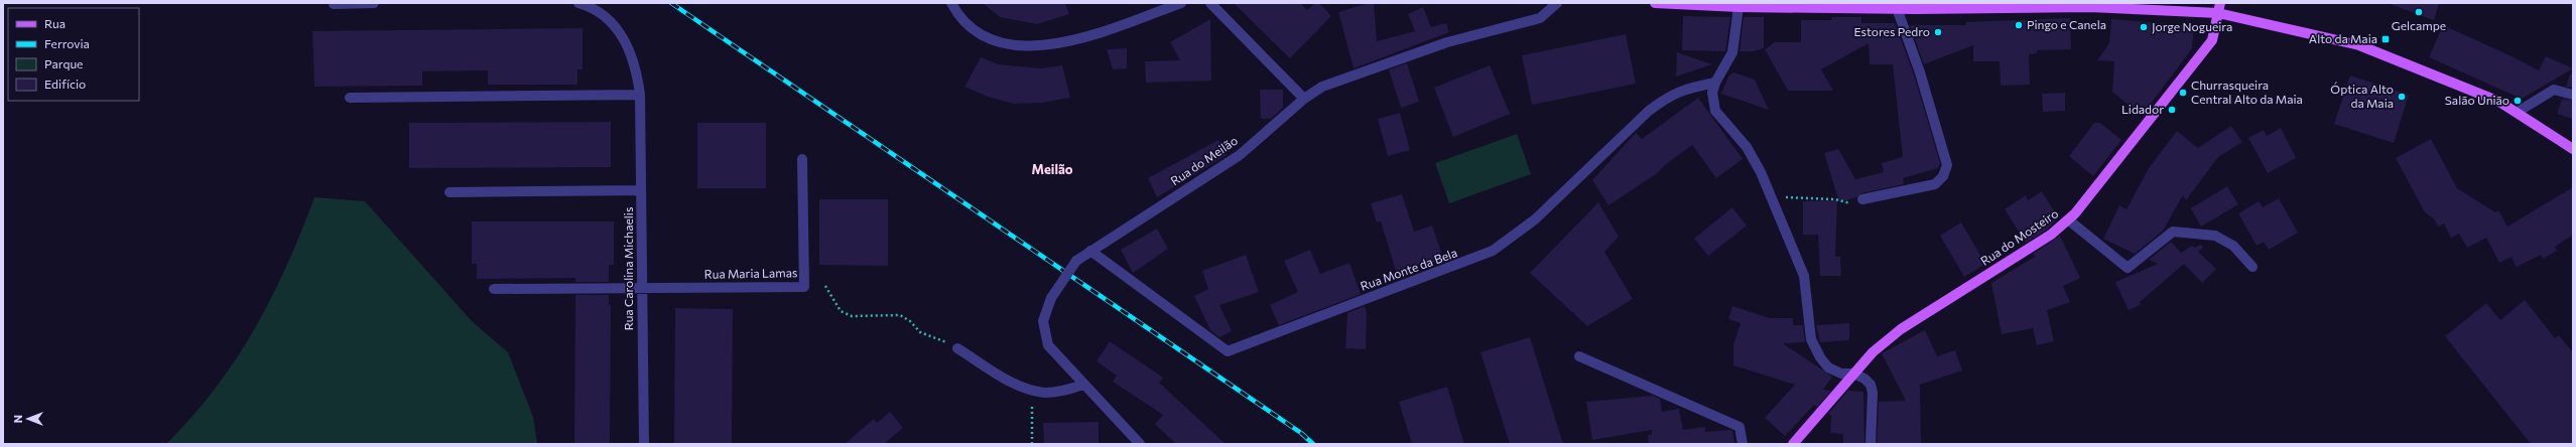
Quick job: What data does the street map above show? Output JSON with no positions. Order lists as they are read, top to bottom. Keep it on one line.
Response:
{"streets":{"main road":["Rua do Mosteiro"],"street":["Rua do Meilão","Rua Carolina Michaelis","Rua Monte da Bela","Rua Maria Lamas"]},"crossings":[["Rua do Meilão","Rua Monte da Bela"],["Rua Carolina Michaelis","Rua Maria Lamas"]],"districts":["Meilão"],"places":{"other":["Gelcampe","Pingo e Canela","Jorge Nogueira","Estores Pedro","Churrasqueira Central Alto da Maia","Óptica Alto da Maia","Salão União","Lidador"],"transit":["Alto da Maia"]},"legend":["Rua","Ferrovia","Parque","Edifício"],"north":"left"}
